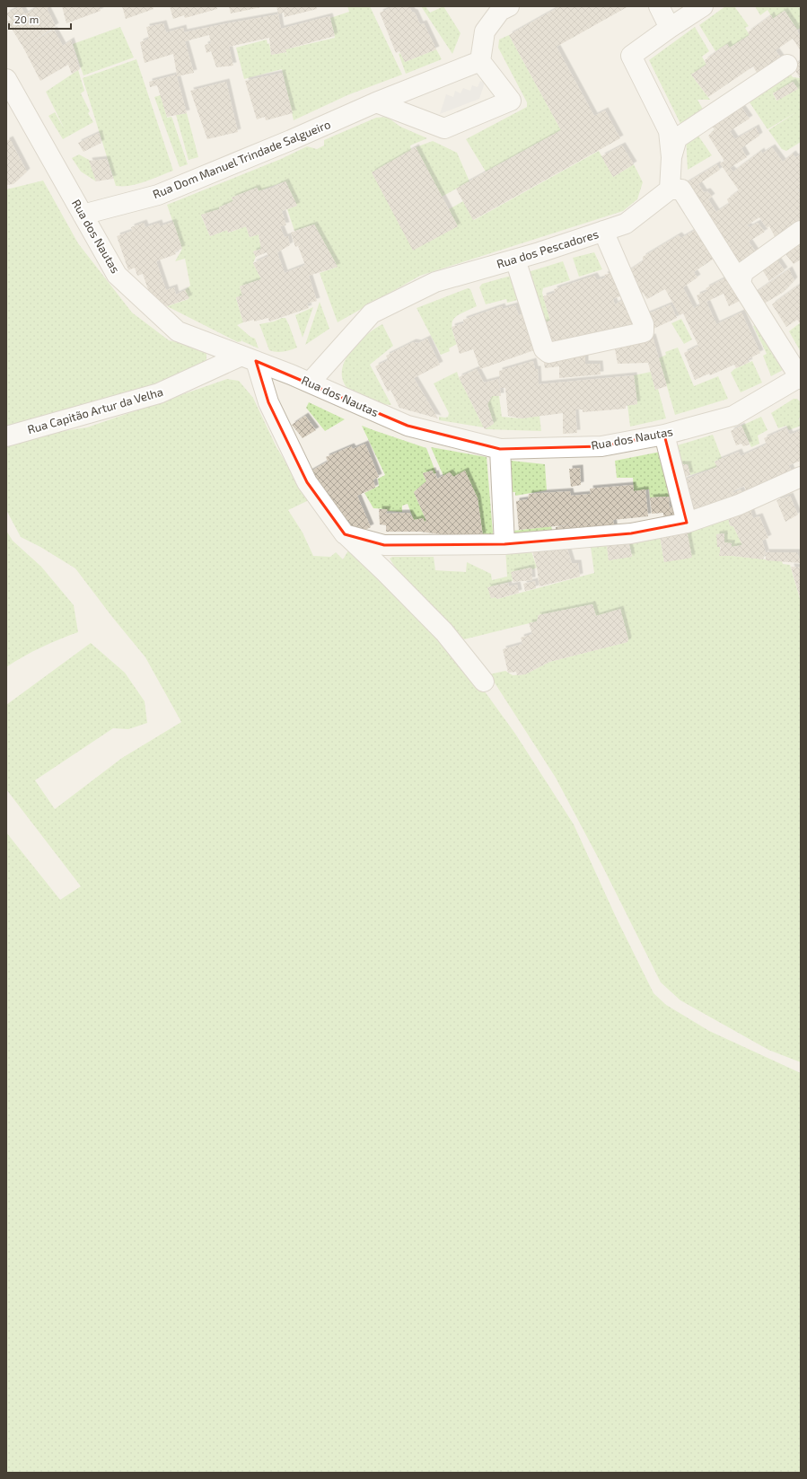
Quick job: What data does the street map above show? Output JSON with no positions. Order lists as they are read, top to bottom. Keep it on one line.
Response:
{"streets":{"street":["Rua Dom Manuel Trindade Salgueiro","Rua dos Nautas","Rua dos Pescadores","Rua Capitão Artur da Velha"]},"crossings":[["Rua Dom Manuel Trindade Salgueiro","Rua dos Nautas"],["Rua dos Nautas","Rua dos Pescadores"],["Rua dos Nautas","Rua Capitão Artur da Velha"]],"scale_bar":"20 m"}
